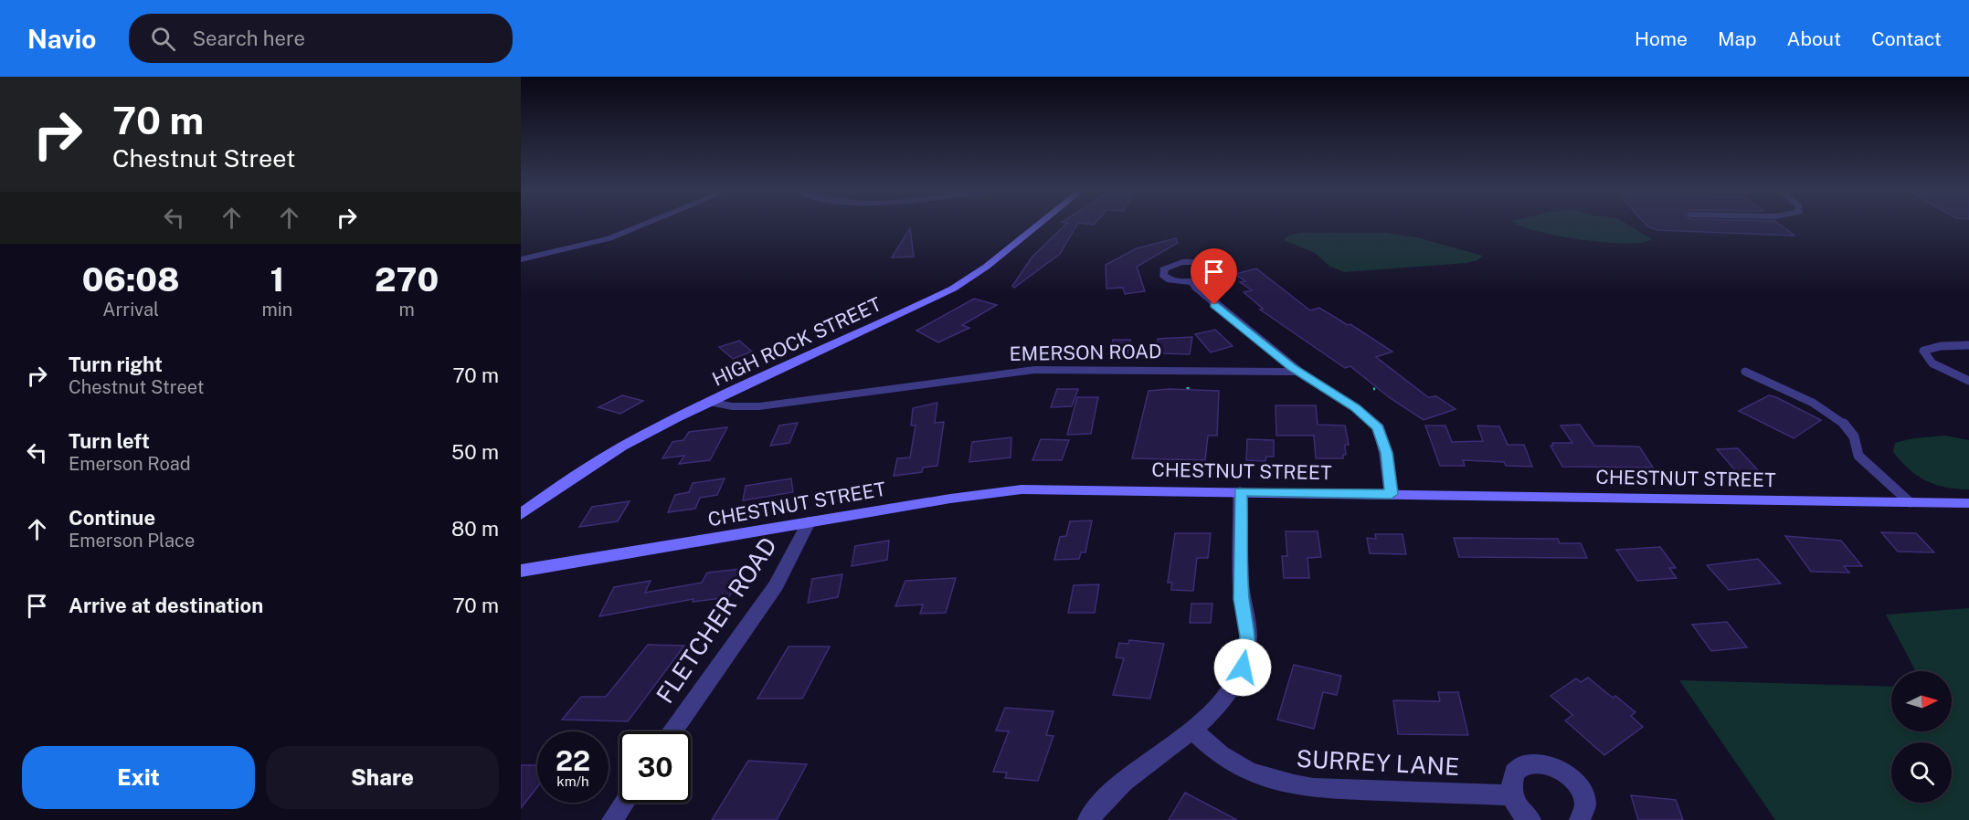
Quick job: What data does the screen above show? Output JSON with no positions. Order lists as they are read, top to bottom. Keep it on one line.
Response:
{"streets":{"main road":["HIGH ROCK STREET","CHESTNUT STREET"],"street":["EMERSON ROAD","FLETCHER ROAD","SURREY LANE"]},"crossings":[["HIGH ROCK STREET","EMERSON ROAD"],["CHESTNUT STREET","FLETCHER ROAD"]],"north":"right","page":{"header":"Navio","search":"Search here","nav":["Home","Map","About","Contact"],"turn":["70 m","Chestnut Street"],"eta":["06:08","Arrival","1","min","270","m"],"list":[{"name":"Turn right","note":"Chestnut Street","value":"70 m"},{"name":"Turn left","note":"Emerson Road","value":"50 m"},{"name":"Continue","note":"Emerson Place","value":"80 m"},{"name":"Arrive at destination","value":"70 m"}],"speed":"22 km/h","limit":"30","buttons":["Exit","Share"]}}
